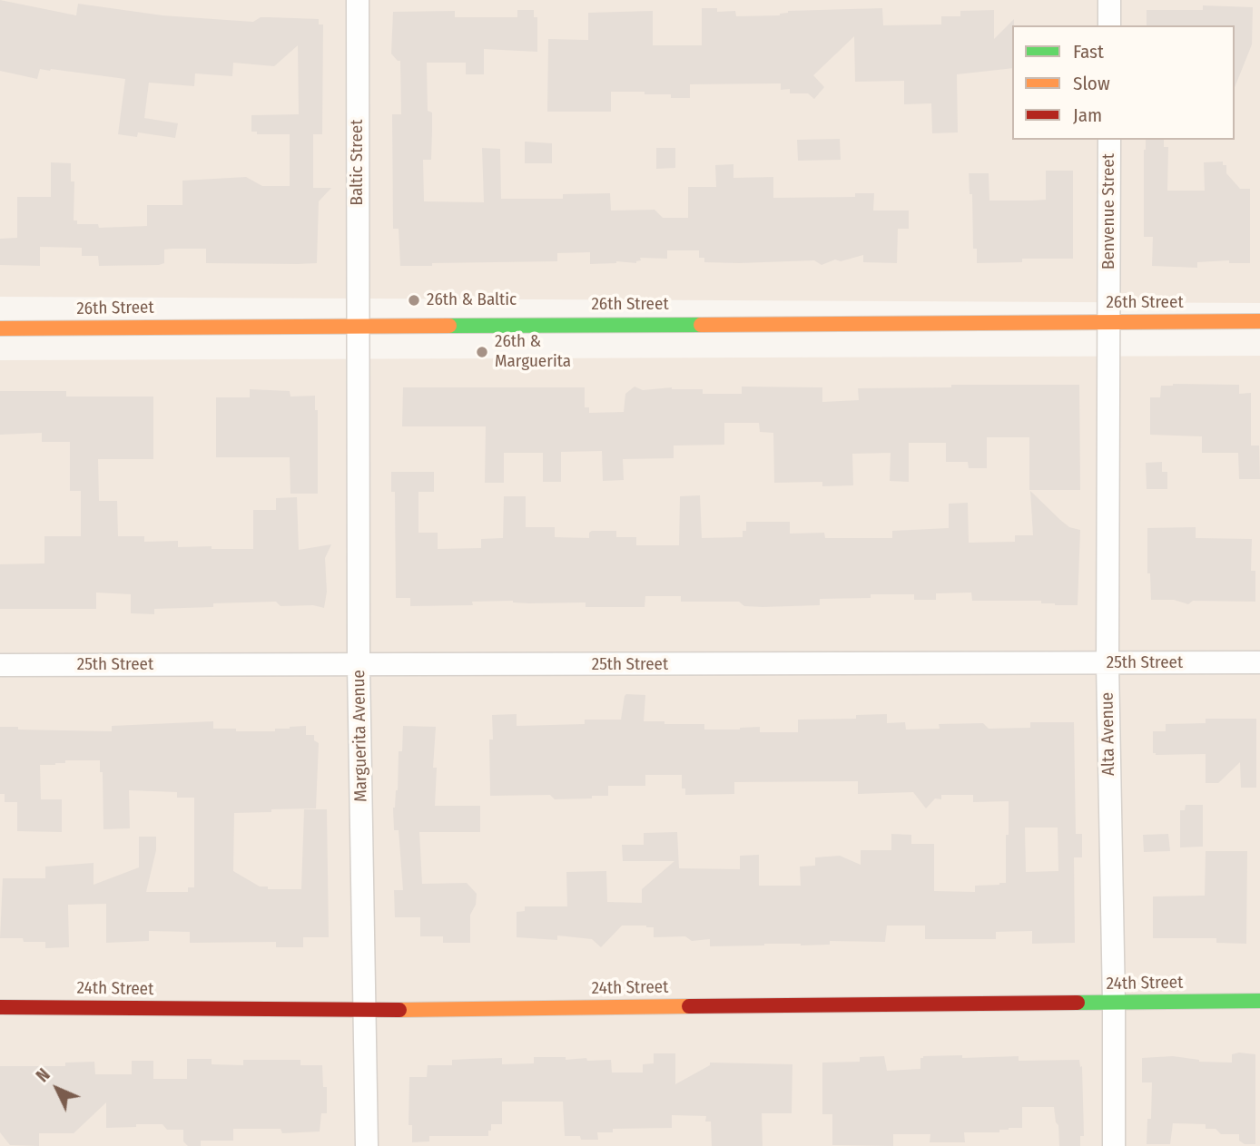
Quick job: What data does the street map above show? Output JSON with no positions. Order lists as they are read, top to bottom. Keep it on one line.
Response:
{"streets":{"street":["Baltic Street","Benvenue Street","26th Street","25th Street","Alta Avenue","Marguerita Avenue","24th Street"]},"crossings":[["Baltic Street","26th Street"],["Baltic Street","Marguerita Avenue"],["Benvenue Street","26th Street"],["Benvenue Street","Alta Avenue"],["26th Street","Alta Avenue"],["26th Street","Marguerita Avenue"],["25th Street","Alta Avenue"],["25th Street","Marguerita Avenue"],["Alta Avenue","24th Street"],["Marguerita Avenue","24th Street"]],"places":["26th & Baltic","26th & Marguerita"],"legend":["Fast","Slow","Jam"],"north":"top left"}
